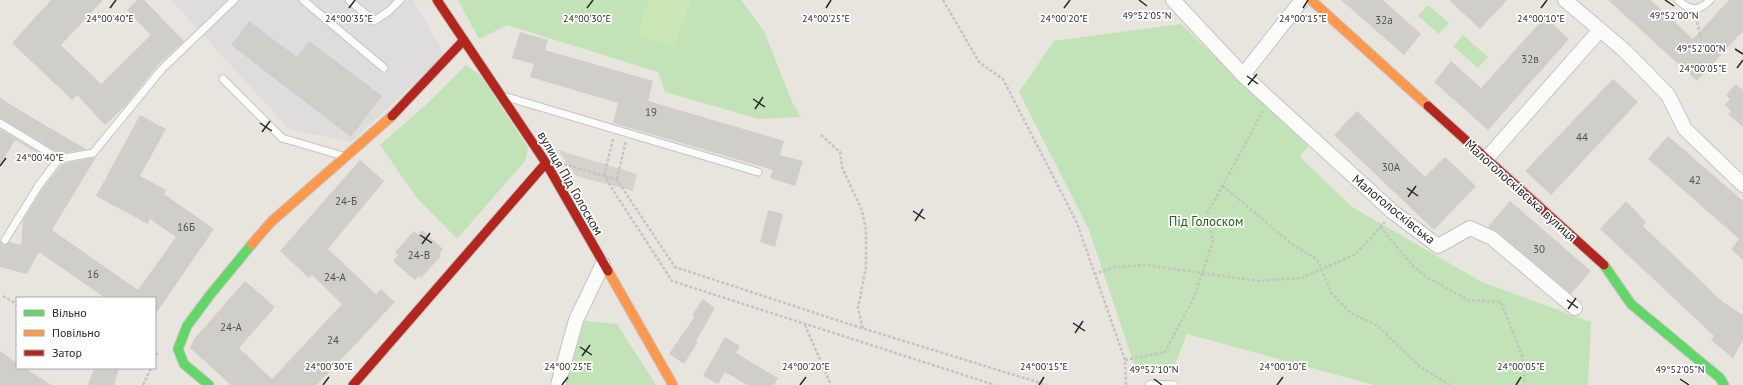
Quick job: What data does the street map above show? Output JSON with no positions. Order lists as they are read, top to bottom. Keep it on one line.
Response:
{"streets":{"street":["вулиця Під Голоском","Малоголосківська вулиця","Малоголосківська"]},"parks":["Під Голоском"],"house_numbers":["32а","32в","19","44","30А","42","24-Б","16Б","30","24-В","16","24-А","24-А","24"],"legend":["Вільно","Повільно","Затор"],"coordinates":["49°52'05\"N","49°52'00\"N","24°00'40\"E","24°00'35\"E","24°00'30\"E","24°00'25\"E","24°00'20\"E","24°00'15\"E","24°00'10\"E","24°00'05\"E","49°52'10\"N"]}
